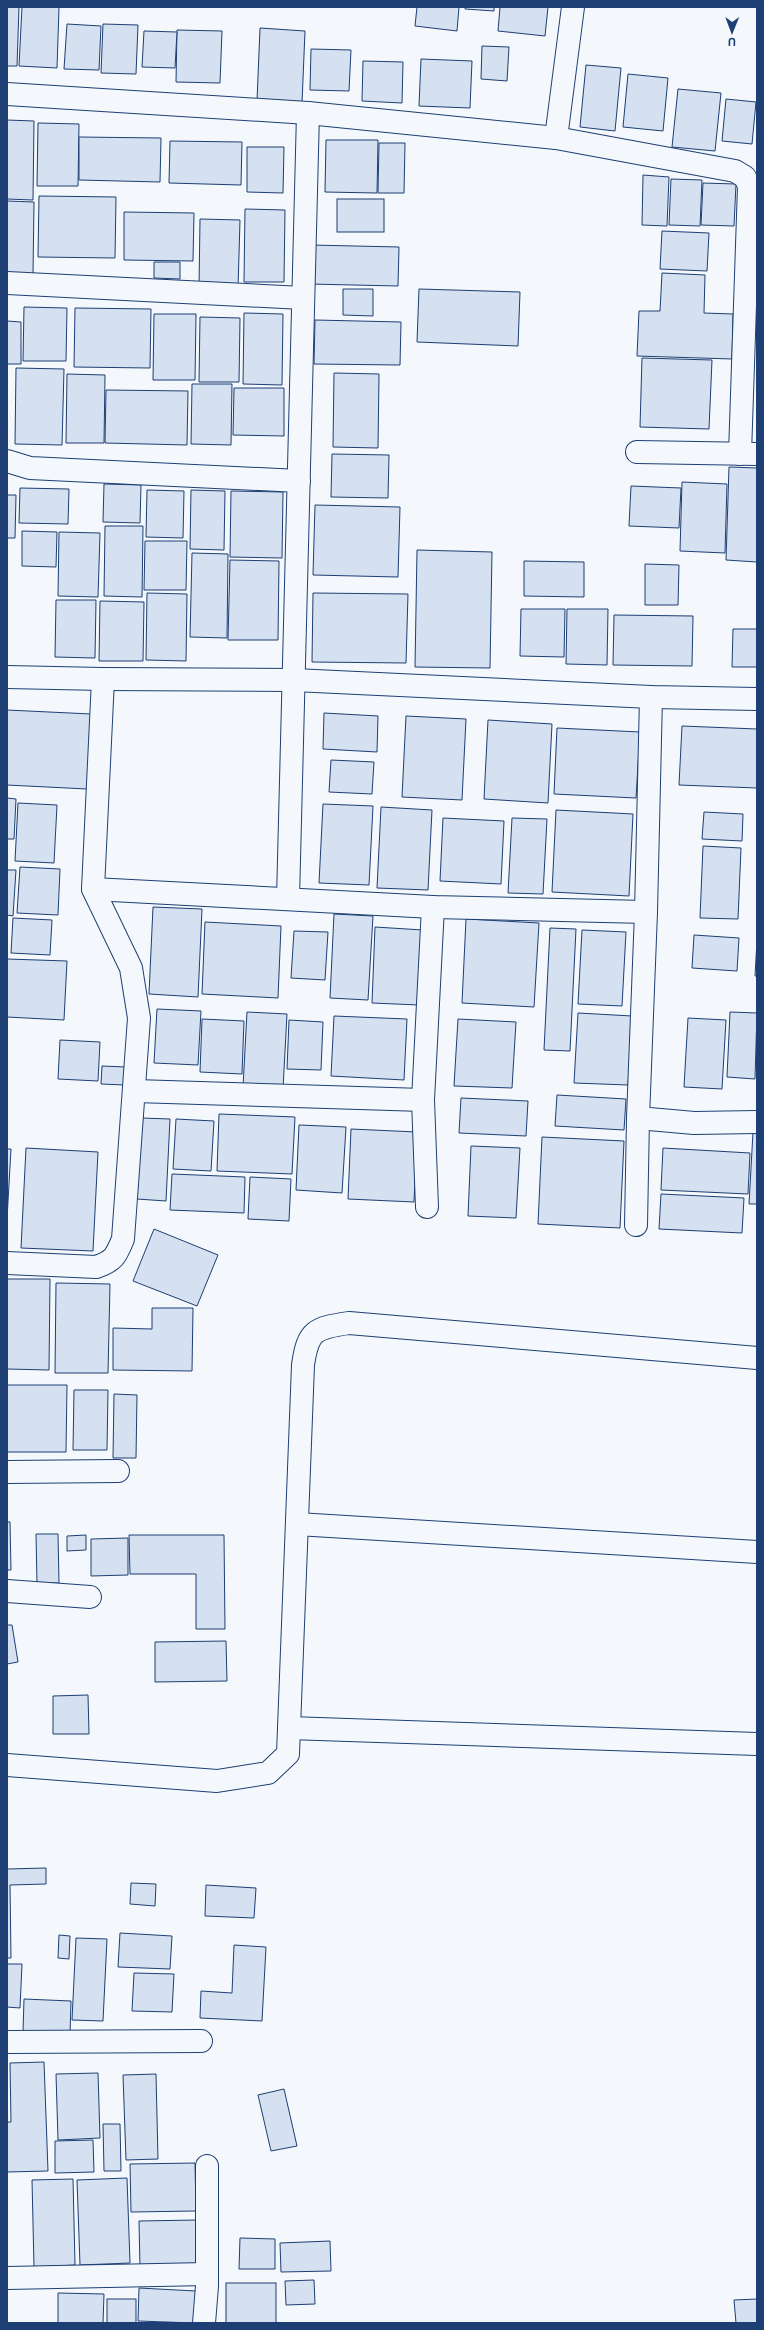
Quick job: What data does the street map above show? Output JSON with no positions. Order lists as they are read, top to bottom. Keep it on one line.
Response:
{"north":"bottom"}
